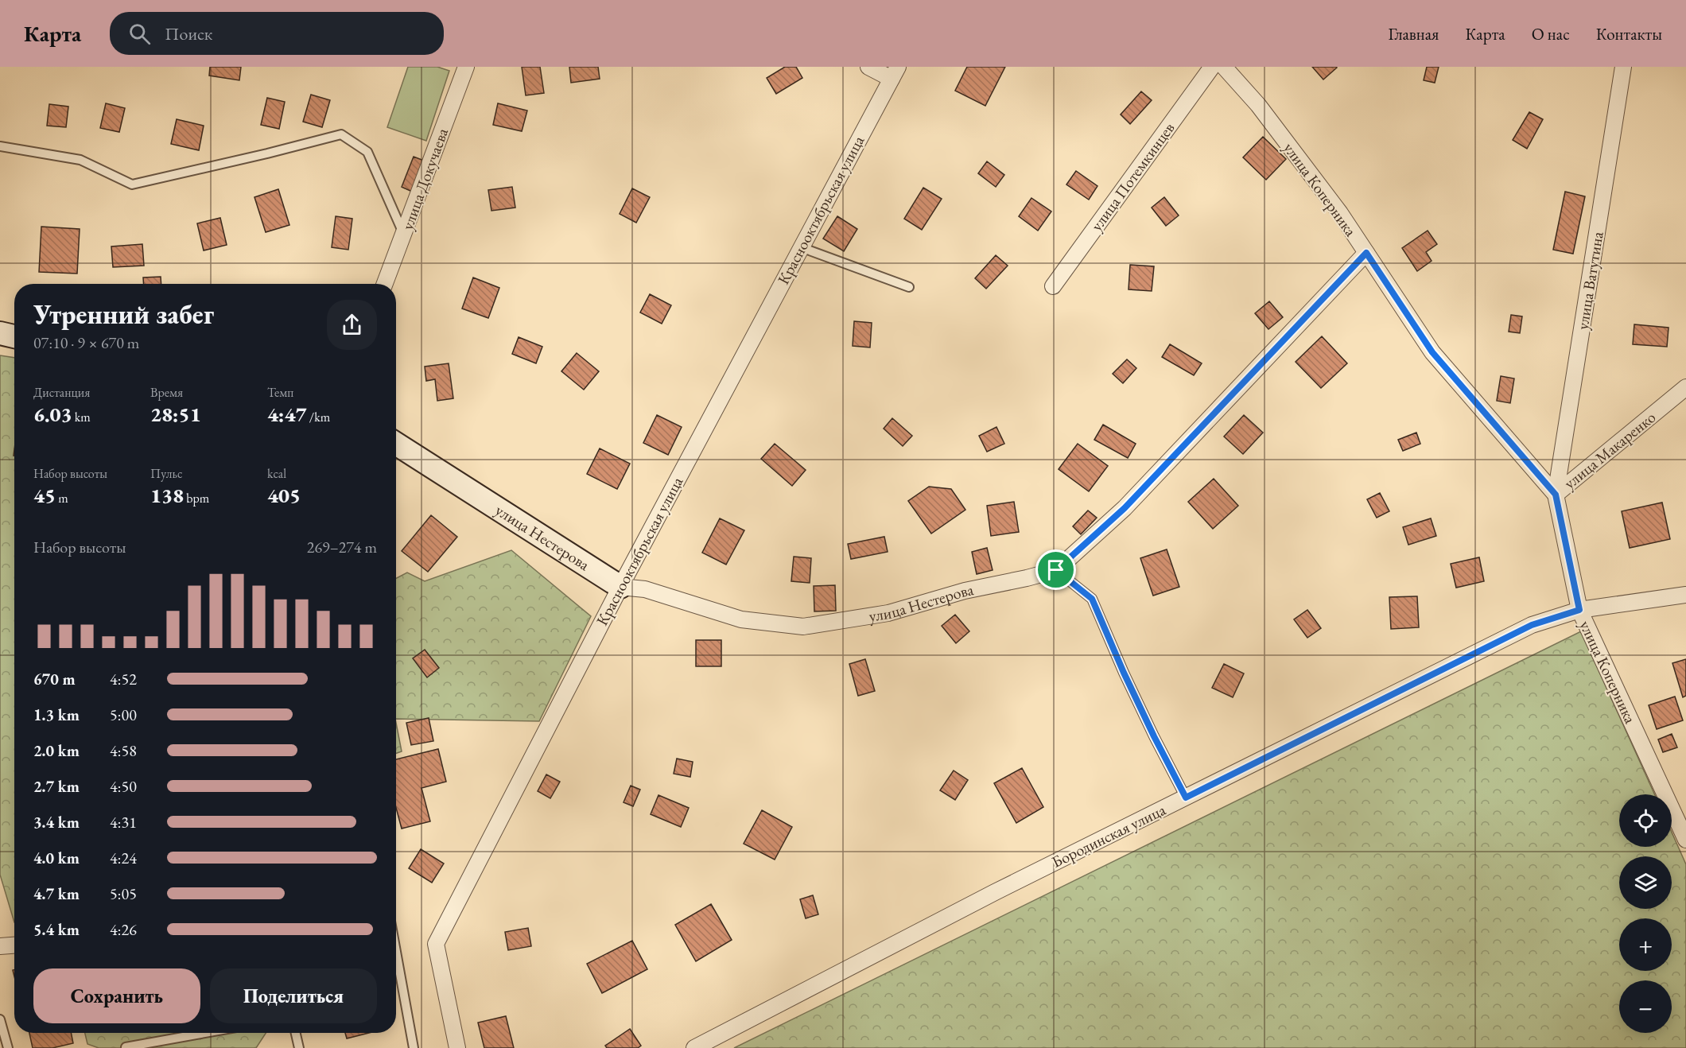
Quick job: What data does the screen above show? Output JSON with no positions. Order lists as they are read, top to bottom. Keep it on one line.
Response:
{"streets":{"street":["улица Потемкинцев","улица Докучаева","улица Коперника","Краснооктябрьская улица","улица Ватутина","улица Макаренко","улица Нестерова","Бородинская улица"]},"crossings":[["улица Коперника","улица Ватутина"],["улица Коперника","улица Макаренко"],["улица Коперника","улица Нестерова"],["улица Коперника","Бородинская улица"],["Краснооктябрьская улица","улица Нестерова"],["улица Ватутина","улица Макаренко"]],"page":{"header":"Карта","search":"Поиск","nav":["Главная","Карта","О нас","Контакты"],"heading":["Утренний забег","07:10 · 9 × 670 m"],"stats":[["Дистанция","6.03 km"],["Время","28:51"],["Темп","4:47 /km"],["Набор высоты","45 m"],["Пульс","138 bpm"],["kcal","405"]],"chart":["Набор высоты","269–274 m"],"list":[{"name":"670 m","note":"4:52"},{"name":"1.3 km","note":"5:00"},{"name":"2.0 km","note":"4:58"},{"name":"2.7 km","note":"4:50"},{"name":"3.4 km","note":"4:31"},{"name":"4.0 km","note":"4:24"},{"name":"4.7 km","note":"5:05"},{"name":"5.4 km","note":"4:26"}],"map_buttons":["+","−"],"buttons":["Сохранить","Поделиться"]}}
